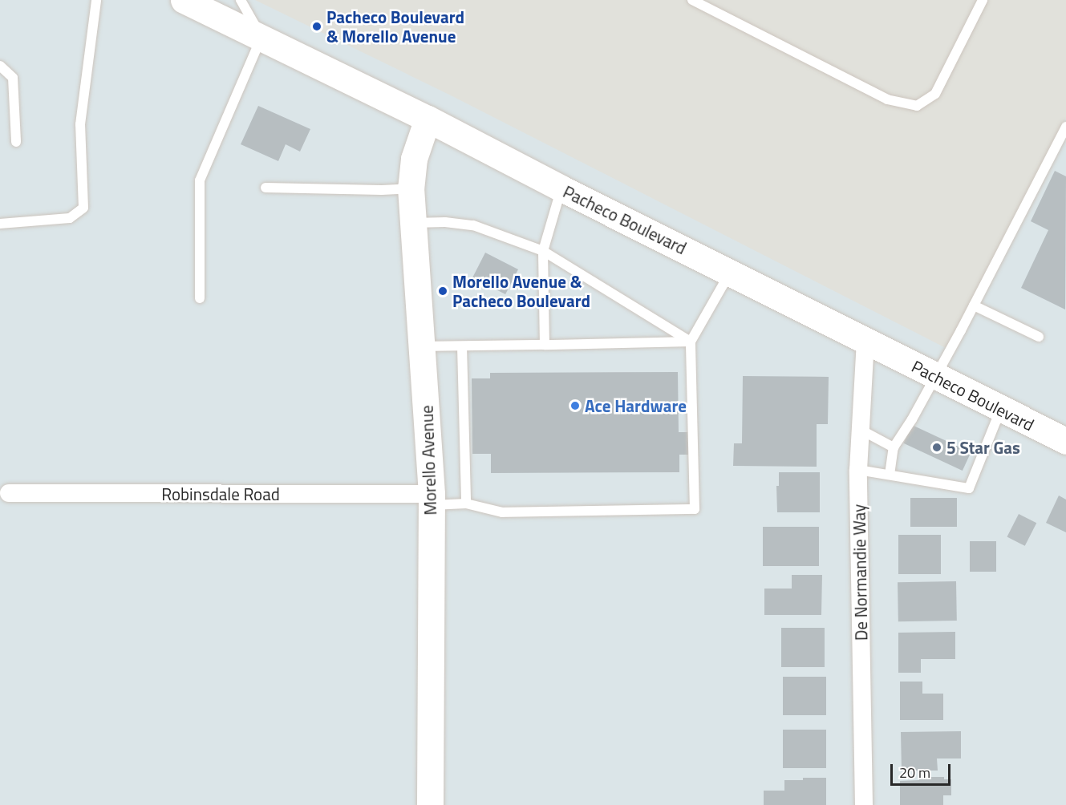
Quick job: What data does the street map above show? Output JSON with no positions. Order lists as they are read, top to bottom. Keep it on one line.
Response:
{"streets":{"main road":["Pacheco Boulevard","Morello Avenue"],"street":["Robinsdale Road","De Normandie Way"]},"crossings":[["Pacheco Boulevard","Morello Avenue"],["Pacheco Boulevard","De Normandie Way"],["Morello Avenue","Robinsdale Road"]],"places":["Pacheco Boulevard & Morello Avenue","Morello Avenue & Pacheco Boulevard","Ace Hardware","5 Star Gas"],"scale_bar":"20 m"}
